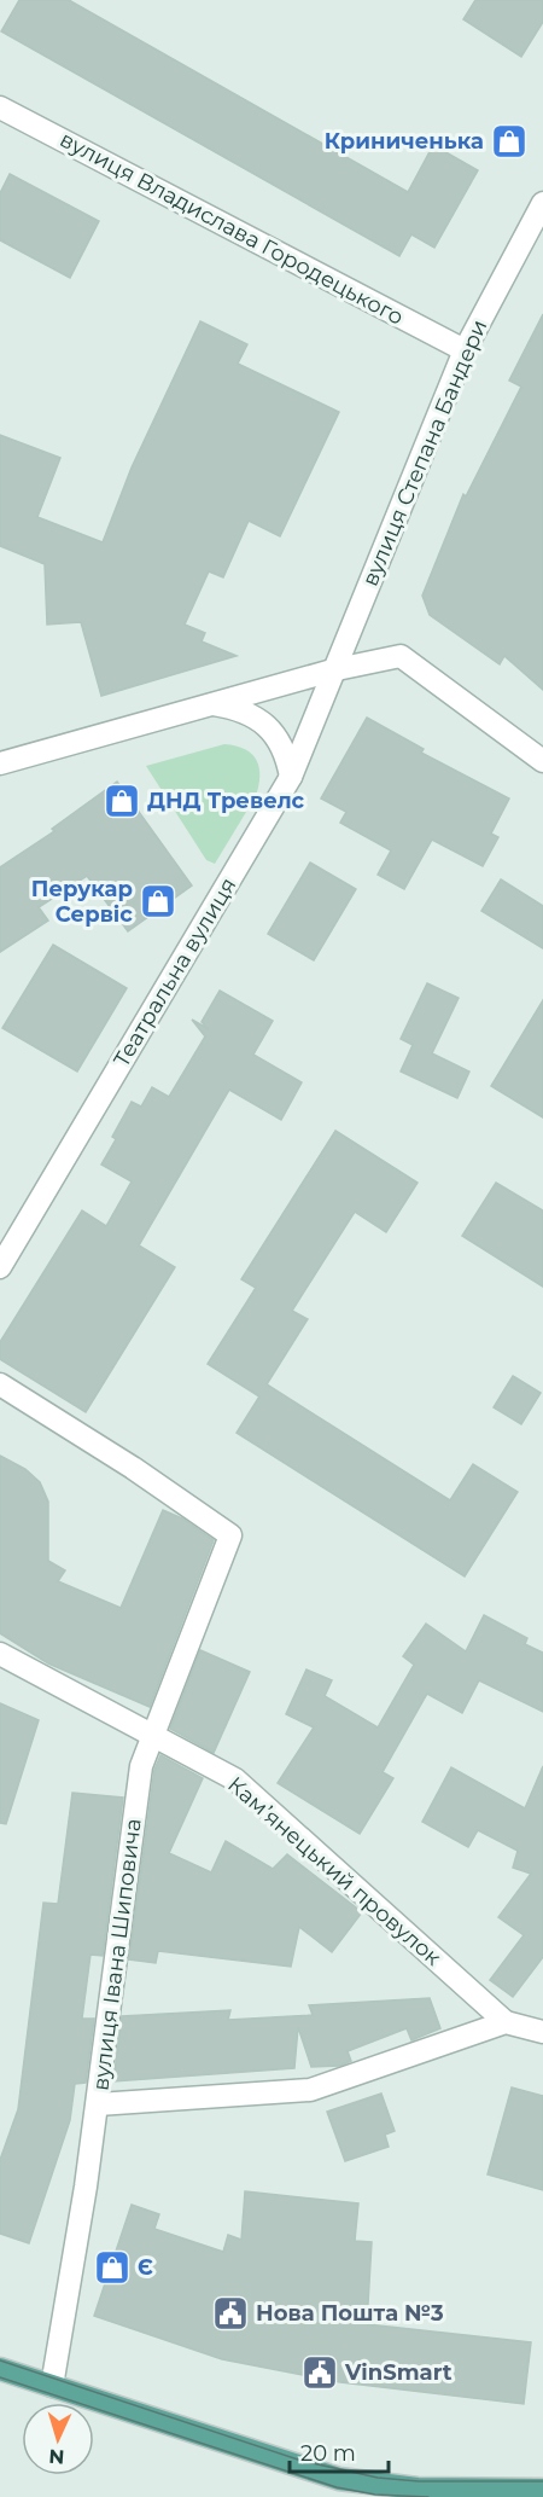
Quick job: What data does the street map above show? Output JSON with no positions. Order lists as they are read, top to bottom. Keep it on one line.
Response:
{"streets":{"street":["вулиця Владислава Городецького","вулиця Степана Бандери","Театральна вулиця","Камʼянецький провулок","вулиця Івана Шиповича"]},"crossings":[["вулиця Владислава Городецького","вулиця Степана Бандери"],["вулиця Степана Бандери","Театральна вулиця"],["Камʼянецький провулок","вулиця Івана Шиповича"]],"places":{"shop":["Криниченька","ДНД Тревелс","Перукар Сервіс","Є"],"public building":["Нова Пошта №3","VinSmart"]},"scale_bar":"20 m","north":"bottom"}
